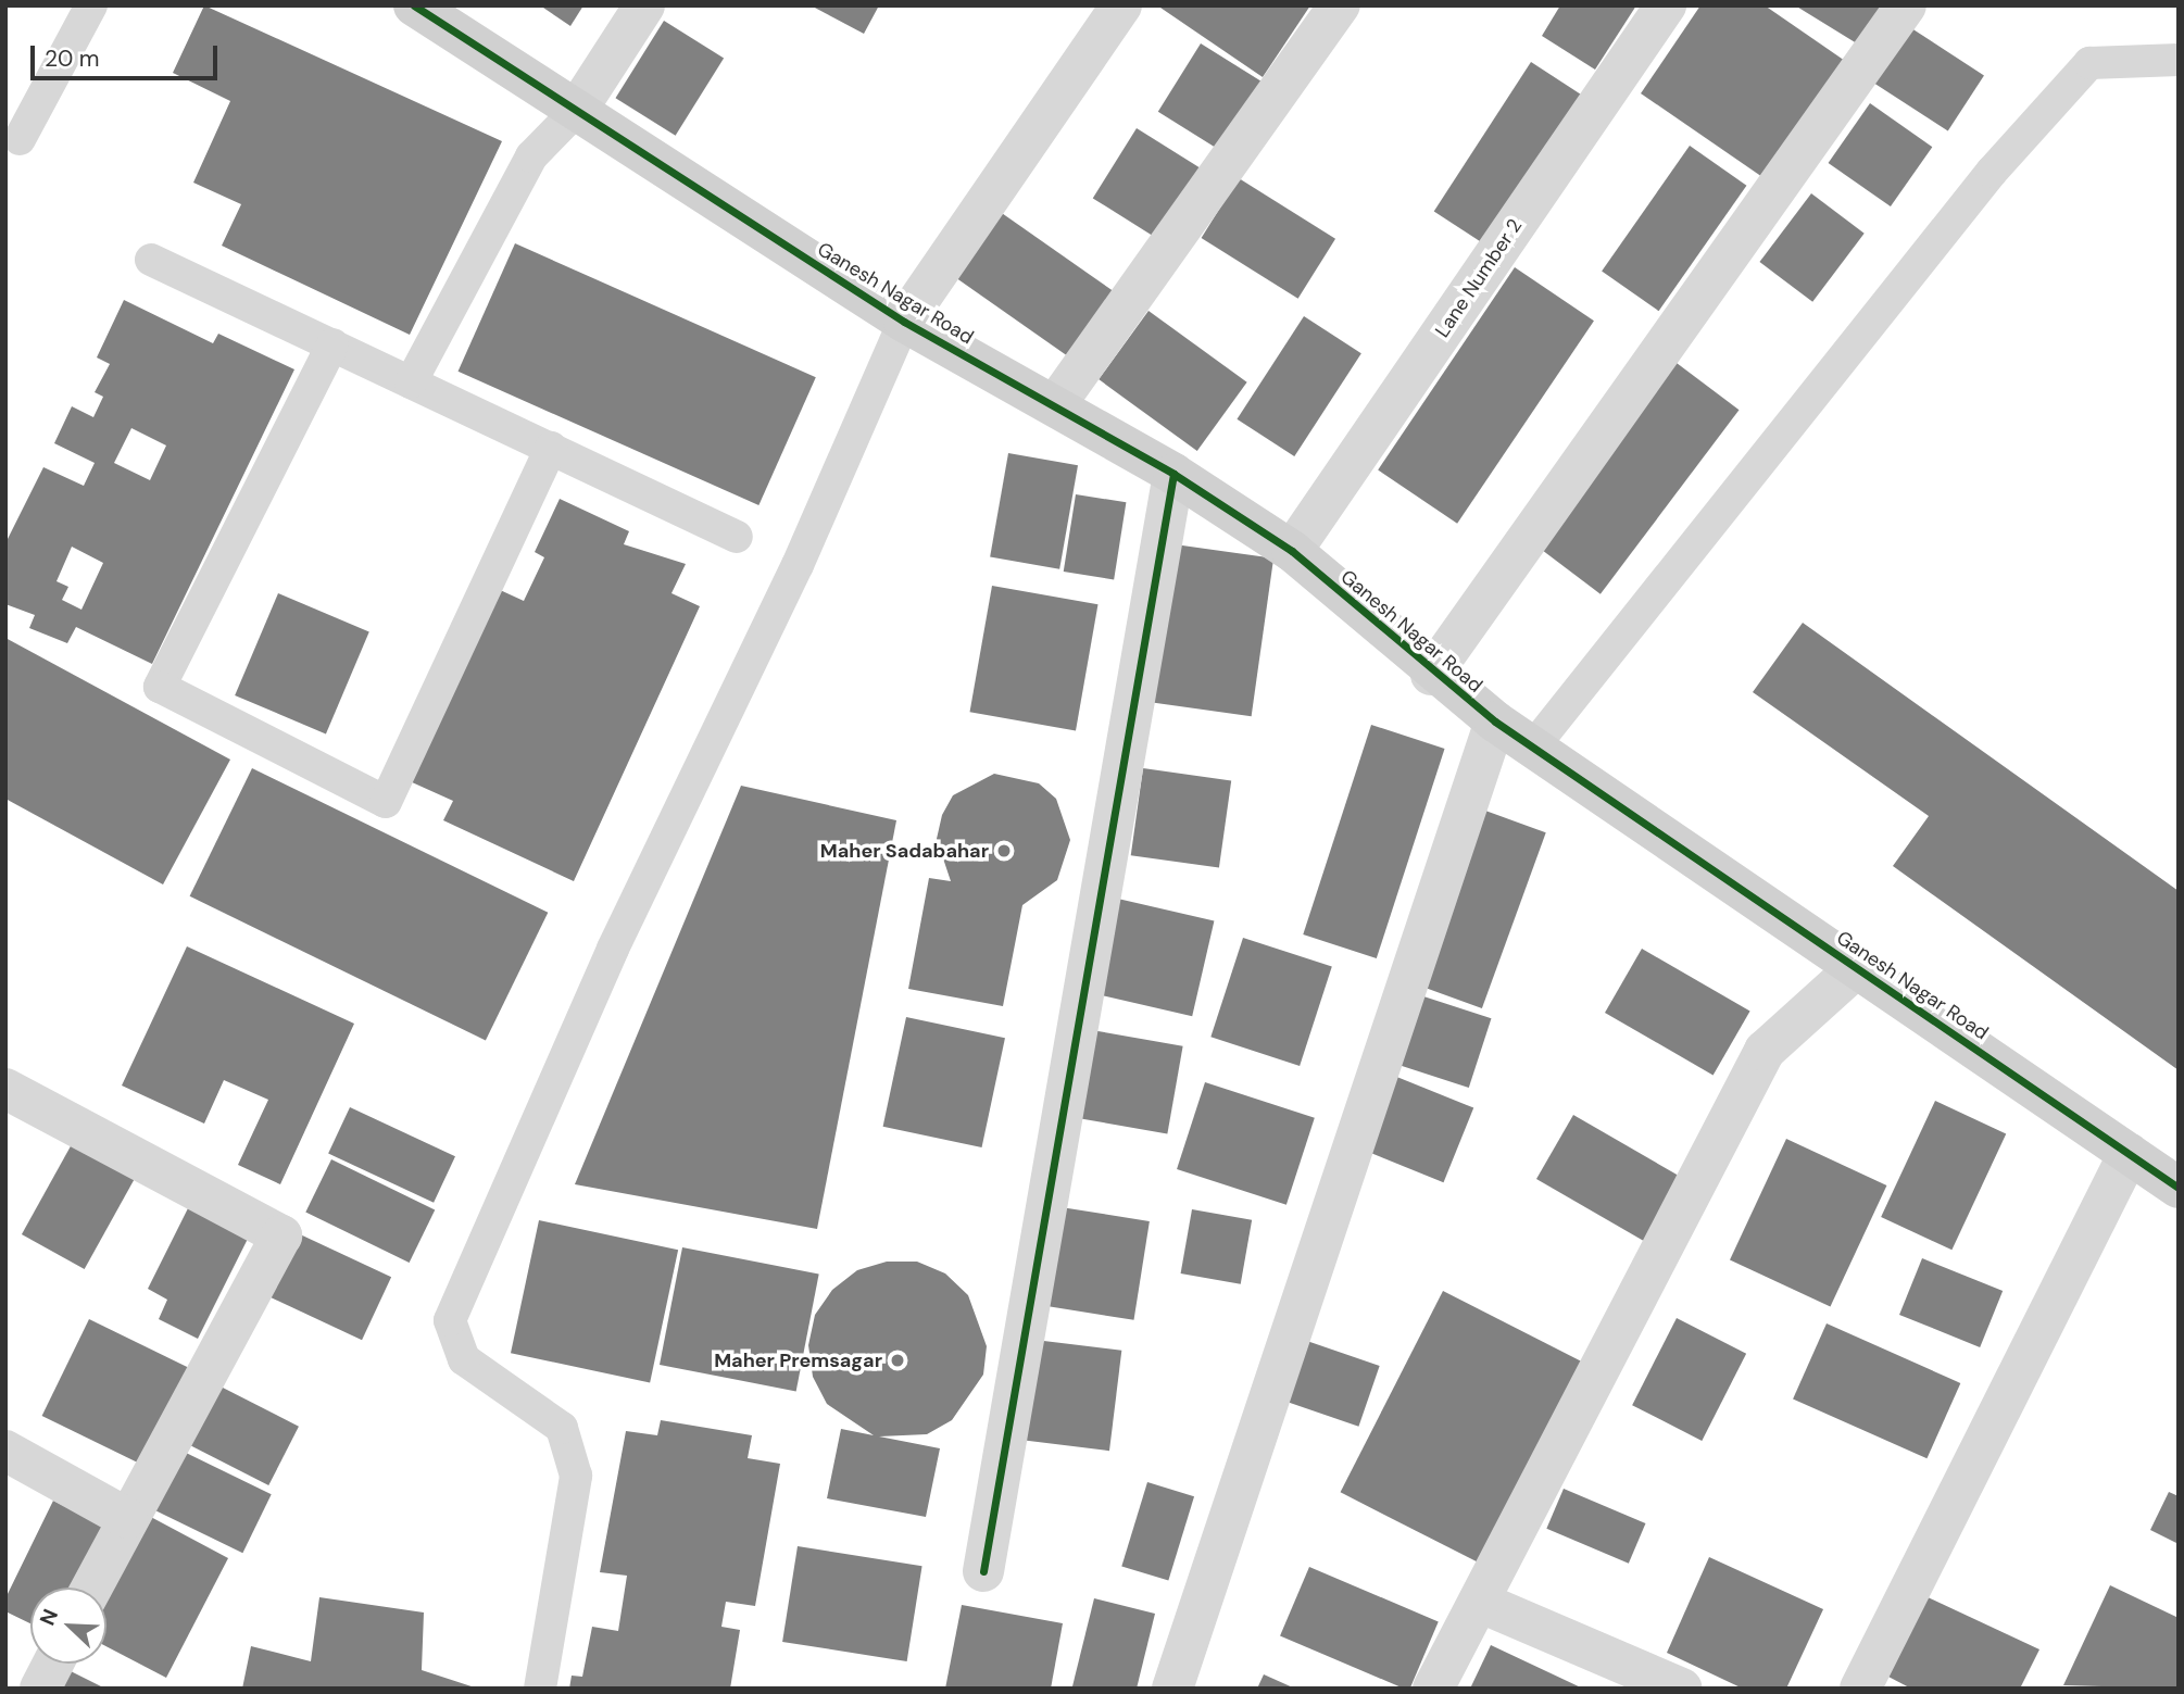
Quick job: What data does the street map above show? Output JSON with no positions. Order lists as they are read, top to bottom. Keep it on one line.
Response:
{"streets":{"street":["Lane Number 2","Ganesh Nagar Road"]},"crossings":[["Lane Number 2","Ganesh Nagar Road"]],"places":["Maher Sadabahar","Maher Premsagar"],"scale_bar":"20 m","north":"top left"}
